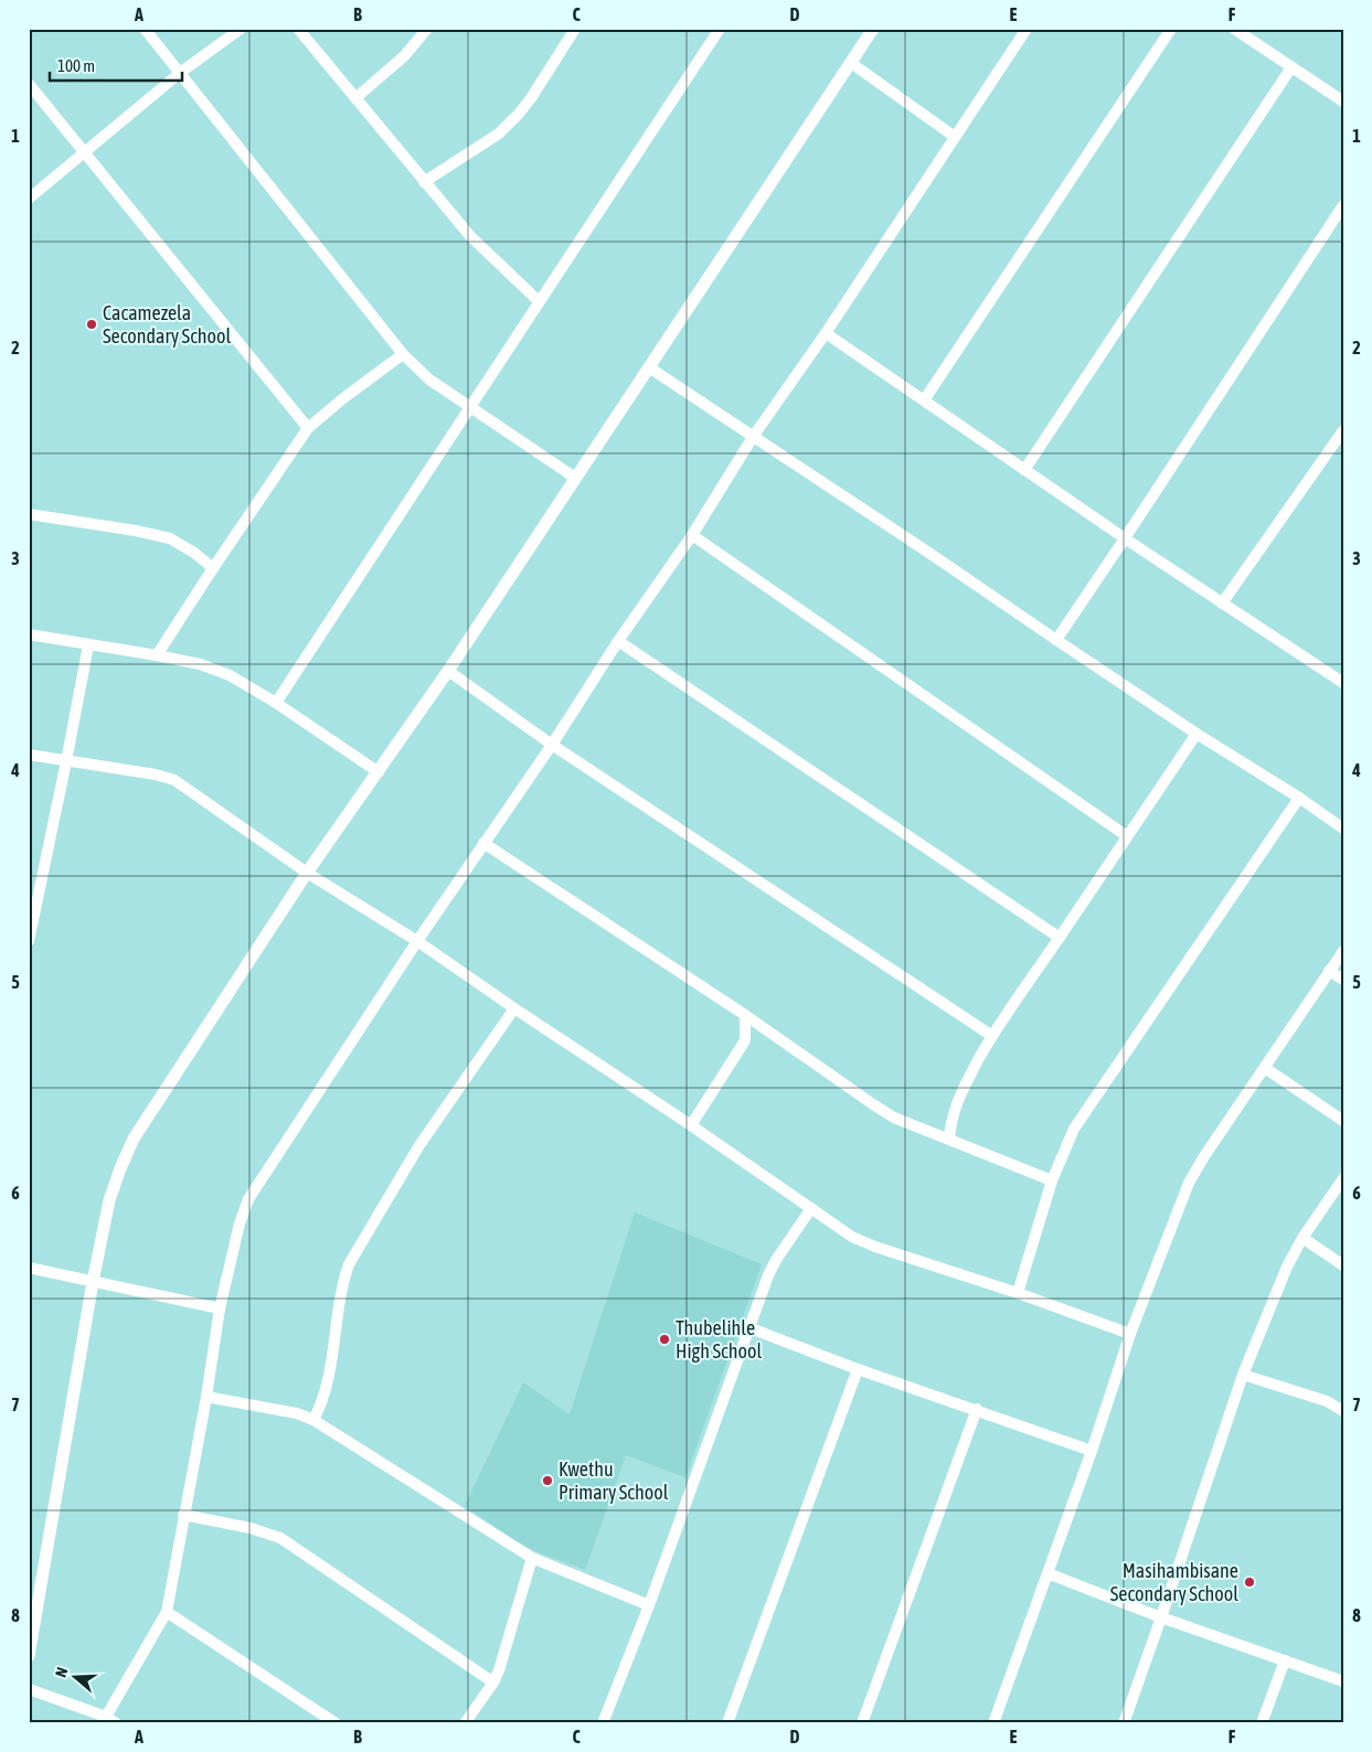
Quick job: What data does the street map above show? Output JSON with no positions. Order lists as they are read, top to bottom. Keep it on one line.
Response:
{"places":["Cacamezela Secondary School","Thubelihle High School","Kwethu Primary School","Masihambisane Secondary School"],"scale_bar":"100 m","north":"left","grid":{"columns":["A","B","C","D","E","F"],"rows":["1","2","3","4","5","6","7","8"]}}
